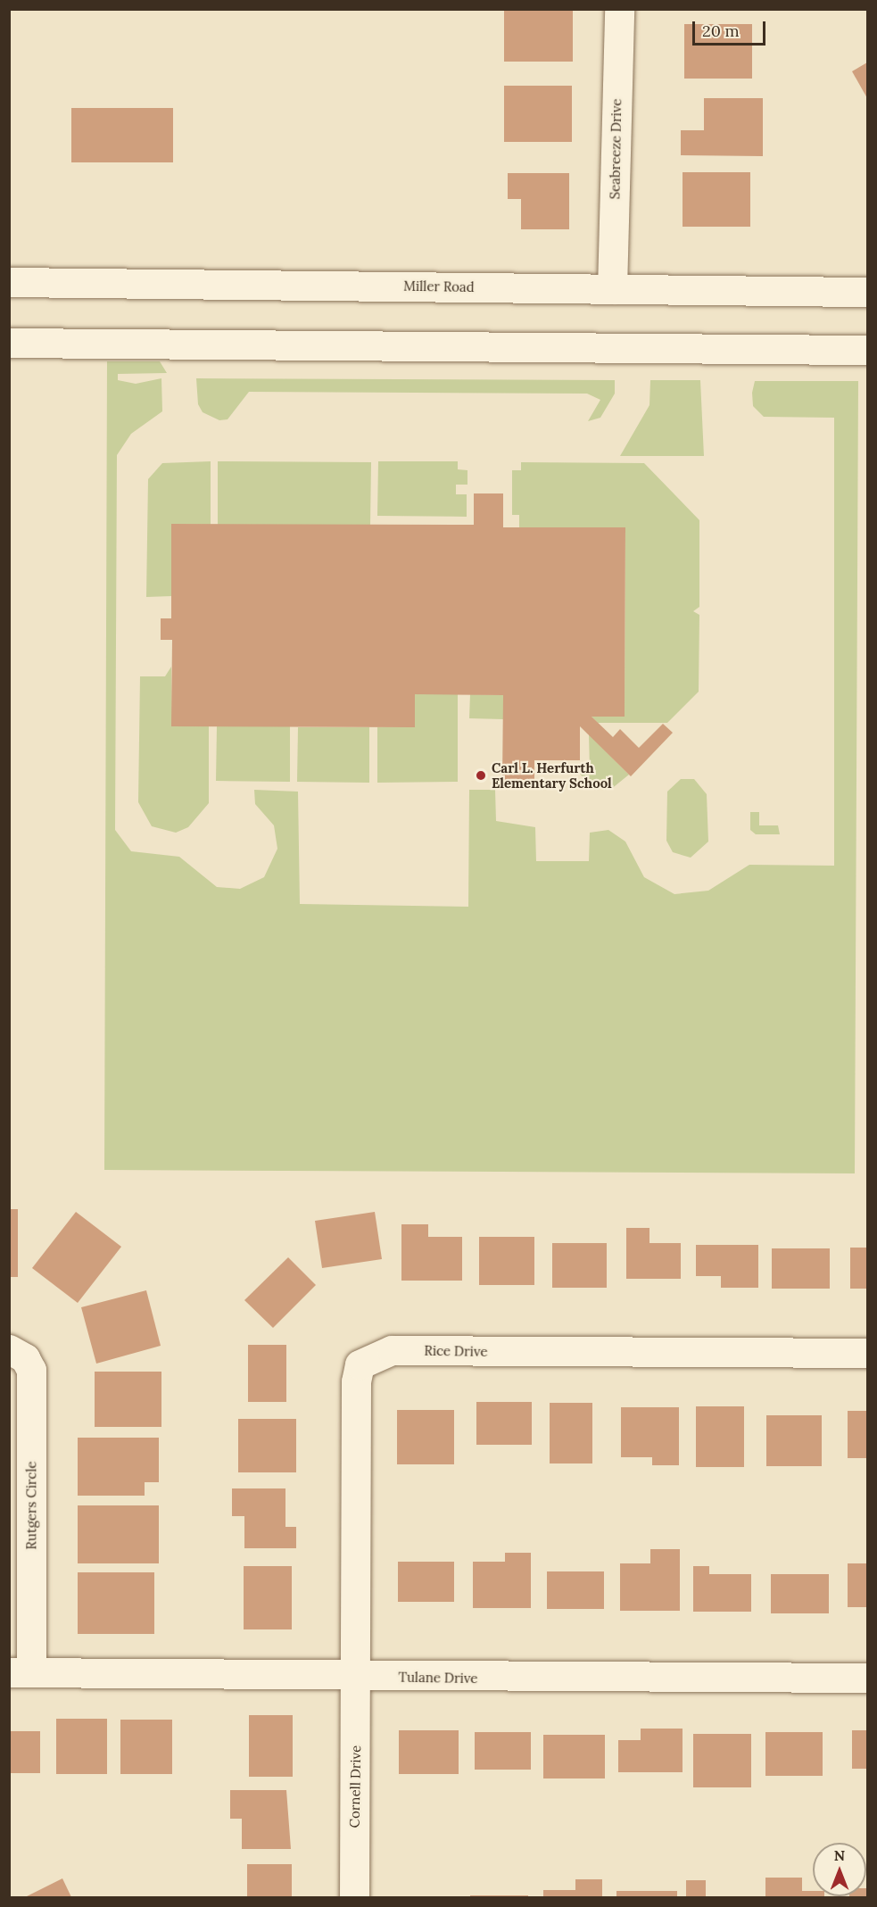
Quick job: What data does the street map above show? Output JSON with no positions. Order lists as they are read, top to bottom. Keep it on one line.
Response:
{"streets":{"street":["Seabreeze Drive","Miller Road","Rice Drive","Rutgers Circle","Tulane Drive","Cornell Drive"]},"crossings":[["Seabreeze Drive","Miller Road"],["Rice Drive","Tulane Drive"],["Rice Drive","Cornell Drive"],["Rutgers Circle","Tulane Drive"],["Tulane Drive","Cornell Drive"]],"places":["Carl L. Herfurth Elementary School"],"scale_bar":"20 m","north":"top"}
